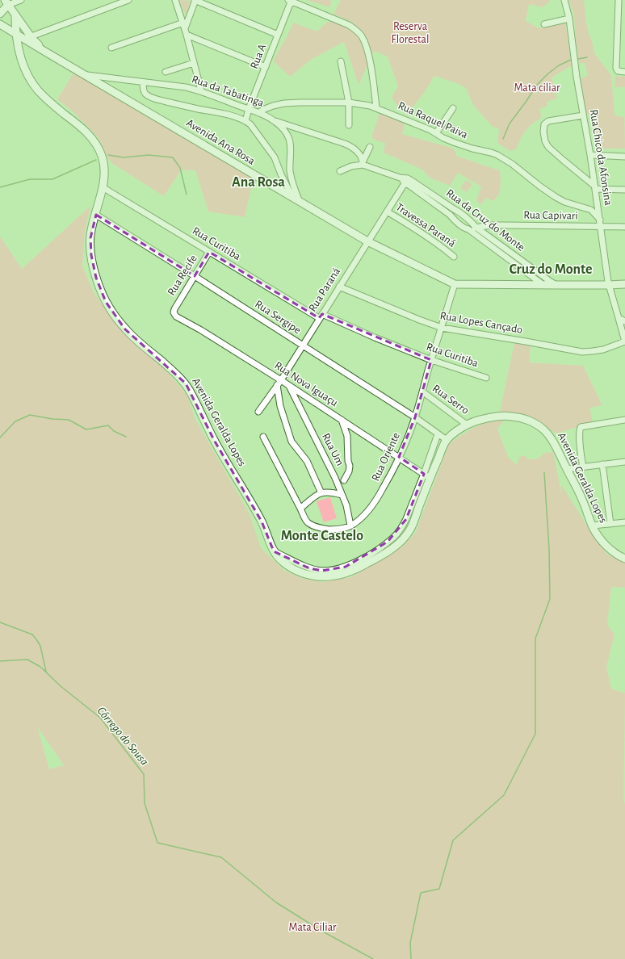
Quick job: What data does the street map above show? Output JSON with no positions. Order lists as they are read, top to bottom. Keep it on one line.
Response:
{"streets":{"main road":["Avenida Ana Rosa","Avenida Geralda Lopes"],"street":["Rua A","Rua da Tabatinga","Rua Raquel Paiva","Rua Chico da Afonsina","Rua Capivari","Rua da Cruz do Monte","Travessa Paraná","Rua Curitiba","Rua Recife","Rua Paraná","Rua Sergipe","Rua Lopes Cançado","Rua Nova Iguaçu","Rua Serro","Rua Um","Rua Oriente"]},"crossings":[["Rua A","Rua da Tabatinga"],["Rua da Tabatinga","Rua Raquel Paiva"],["Rua da Tabatinga","Avenida Ana Rosa"],["Rua Raquel Paiva","Rua Chico da Afonsina"],["Avenida Ana Rosa","Rua Paraná"],["Avenida Ana Rosa","Avenida Geralda Lopes"],["Avenida Ana Rosa","Rua Oriente"],["Rua Chico da Afonsina","Rua Capivari"],["Rua Chico da Afonsina","Rua Lopes Cançado"],["Rua Capivari","Rua da Cruz do Monte"],["Rua da Cruz do Monte","Rua Paraná"],["Travessa Paraná","Rua Paraná"],["Rua Curitiba","Rua Recife"],["Rua Curitiba","Rua Paraná"],["Rua Curitiba","Avenida Geralda Lopes"],["Rua Curitiba","Rua Oriente"],["Rua Recife","Rua Sergipe"],["Rua Recife","Rua Nova Iguaçu"],["Rua Paraná","Rua Sergipe"],["Rua Paraná","Rua Lopes Cançado"],["Rua Paraná","Rua Nova Iguaçu"],["Rua Sergipe","Avenida Geralda Lopes"],["Rua Sergipe","Rua Oriente"],["Rua Lopes Cançado","Rua Oriente"],["Rua Nova Iguaçu","Avenida Geralda Lopes"],["Rua Nova Iguaçu","Rua Um"],["Rua Nova Iguaçu","Rua Oriente"],["Rua Serro","Avenida Geralda Lopes"],["Rua Serro","Rua Oriente"],["Rua Um","Rua Oriente"]],"districts":["Ana Rosa","Cruz do Monte","Monte Castelo"],"water":["Córrego do Sousa"],"parks":["Reserva Florestal","Mata ciliar","Mata Ciliar"]}
